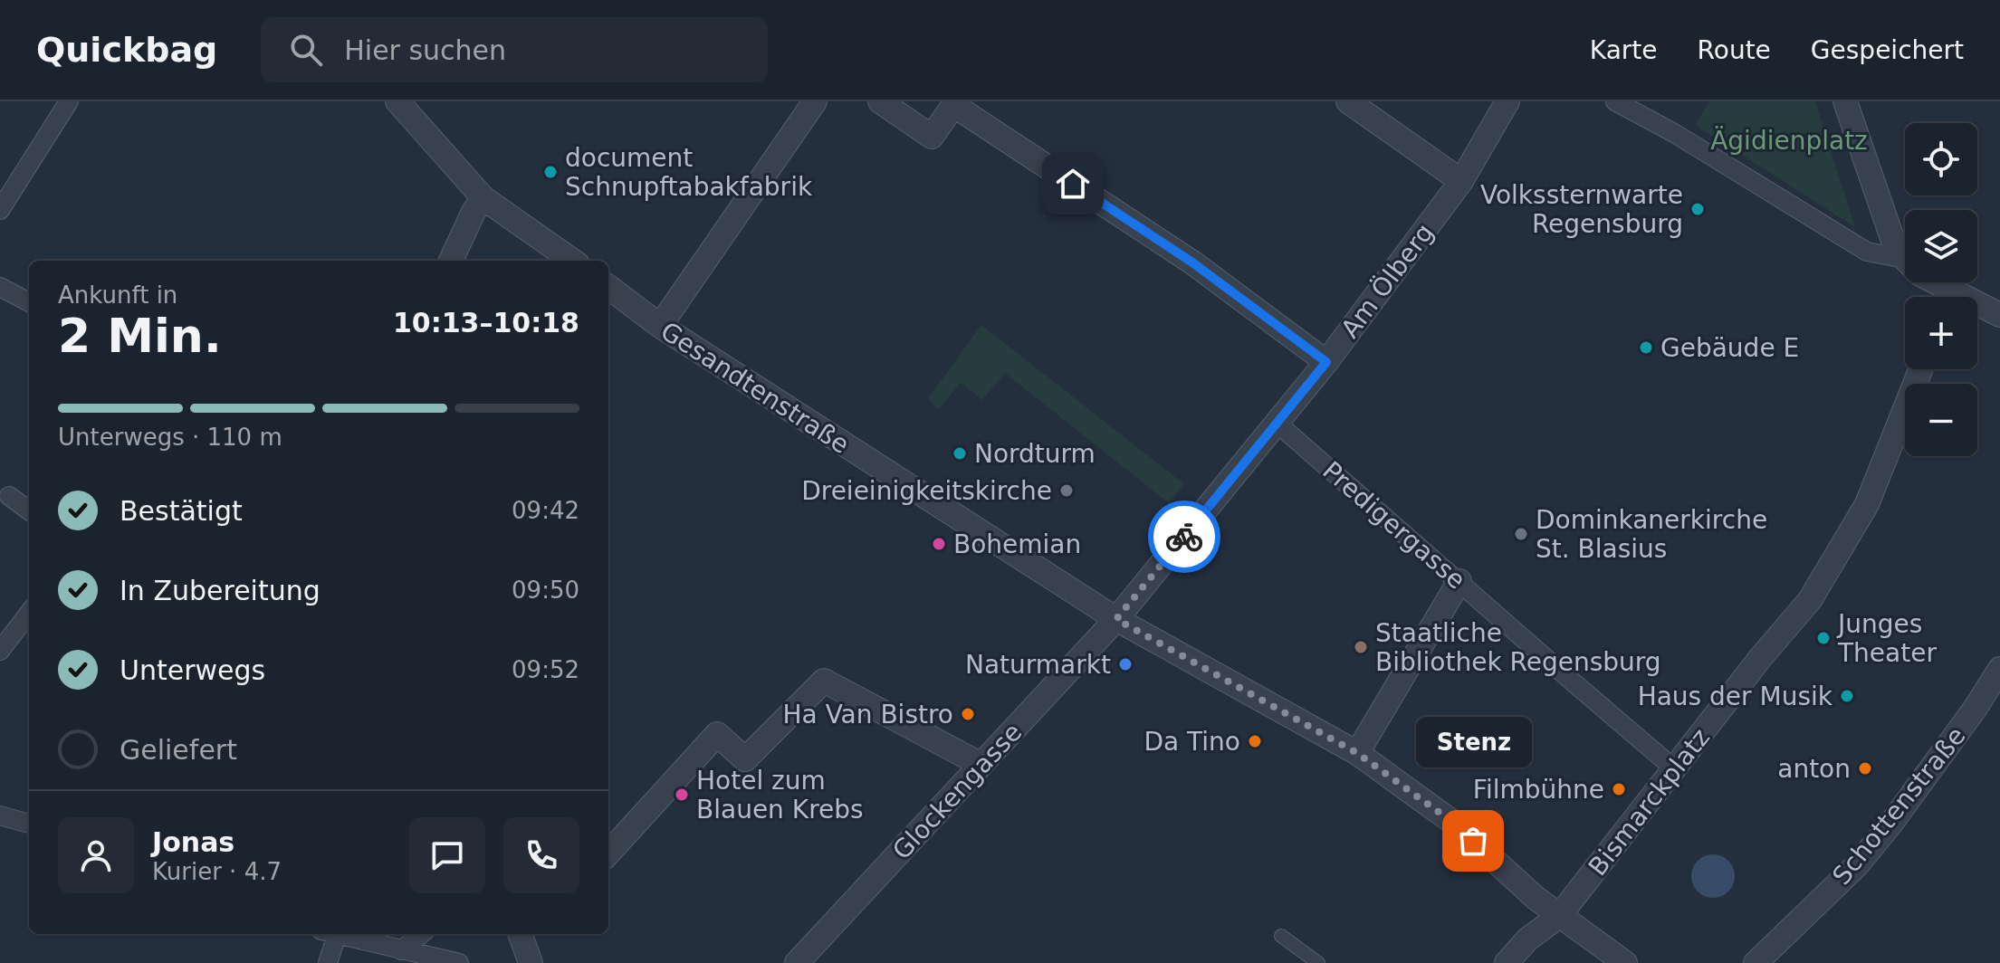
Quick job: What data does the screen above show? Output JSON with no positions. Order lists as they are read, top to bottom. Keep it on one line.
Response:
{"streets":{"street":["Am Ölberg","Gesandtenstraße","Predigergasse","Glockengasse","Bismarckplatz","Schottenstraße"]},"crossings":[["Am Ölberg","Gesandtenstraße"],["Am Ölberg","Predigergasse"],["Am Ölberg","Glockengasse"],["Gesandtenstraße","Glockengasse"],["Gesandtenstraße","Bismarckplatz"],["Predigergasse","Bismarckplatz"]],"parks":["Ägidienplatz"],"places":["document Schnupftabakfabrik","Volkssternwarte Regensburg","Gebäude E","Nordturm","Dreieinigkeitskirche","Dominkanerkirche St. Blasius","Bohemian","Junges Theater","Staatliche Bibliothek Regensburg","Naturmarkt","Haus der Musik","Ha Van Bistro","Da Tino","anton","Filmbühne","Hotel zum Blauen Krebs","Stenz"],"page":{"header":"Quickbag","search":"Hier suchen","nav":["Karte","Route","Gespeichert"],"map_buttons":["+","−"],"heading":["2 Min.","Ankunft in","10:13–10:18"],"panel":["Jonas","Kurier · 4.7"],"bar":"Unterwegs · 110 m","list":[["Bestätigt","09:42"],["In Zubereitung","09:50"],["Unterwegs","09:52"],"Geliefert"],"bubble":"Stenz"}}
